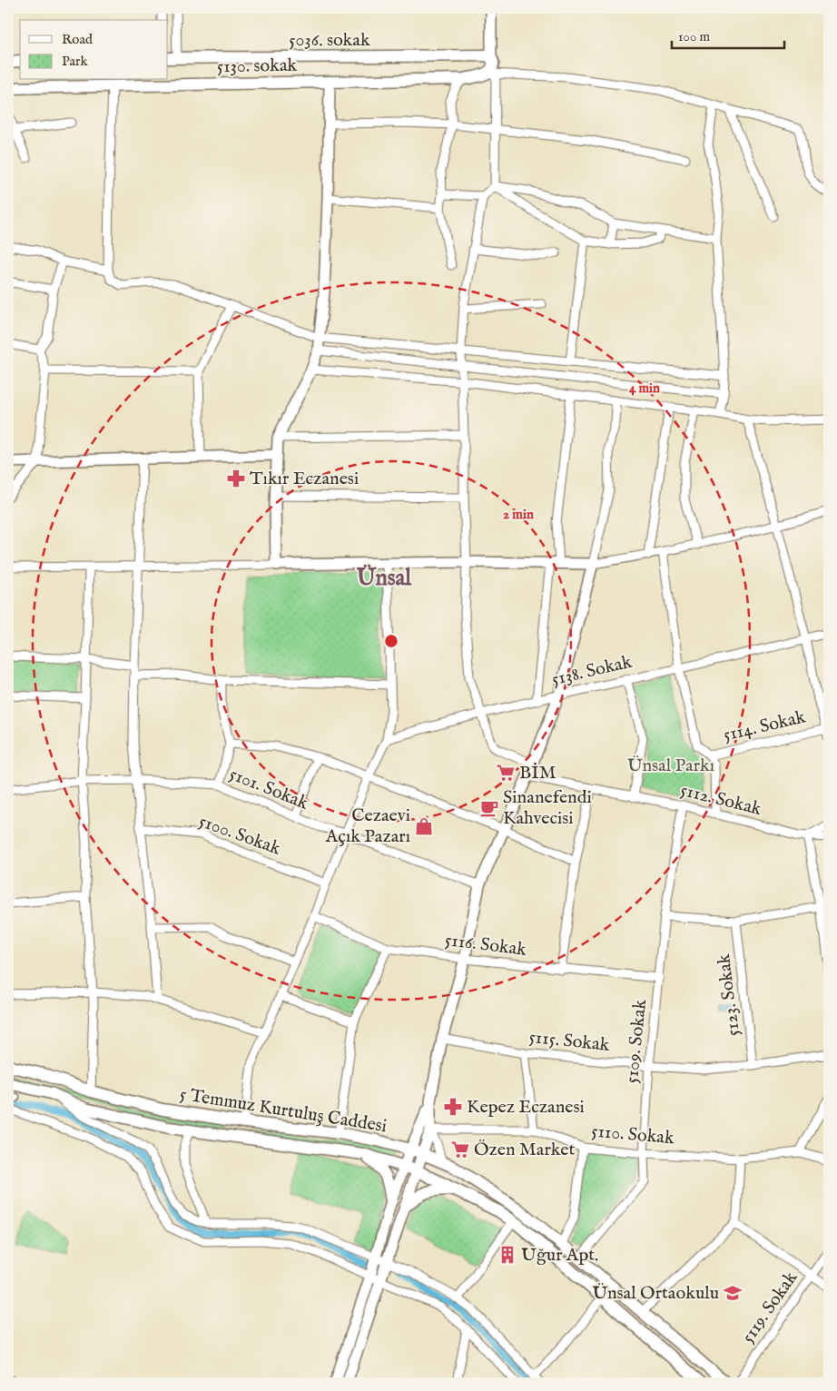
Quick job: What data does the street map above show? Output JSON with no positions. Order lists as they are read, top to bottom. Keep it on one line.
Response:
{"streets":{"main road":["5036. sokak","5130. sokak","5 Temmuz Kurtuluş Caddesi"],"street":["5138. Sokak","5114. Sokak","5101. Sokak","5112. Sokak","5100. Sokak","5116. Sokak","5123. Sokak","5115. Sokak","5109. Sokak","5110. Sokak","5119. Sokak"]},"crossings":[["5112. Sokak","5109. Sokak"],["5116. Sokak","5109. Sokak"],["5123. Sokak","5115. Sokak"],["5115. Sokak","5109. Sokak"],["5109. Sokak","5 Temmuz Kurtuluş Caddesi"],["5109. Sokak","5110. Sokak"]],"districts":["Ünsal"],"parks":["Ünsal Parkı"],"places":{"pharmacy":["Tıkır Eczanesi","Kepez Eczanesi"],"supermarket":["BİM","Özen Market"],"cafe":["Sinanefendi Kahvecisi"],"shop":["Cezaevi Açık Pazarı"],"building":["Uğur Apt."],"school or university":["Ünsal Ortaokulu"]},"legend":["Road","Park"],"scale_bar":"100 m","rings":["4 min","2 min"]}
